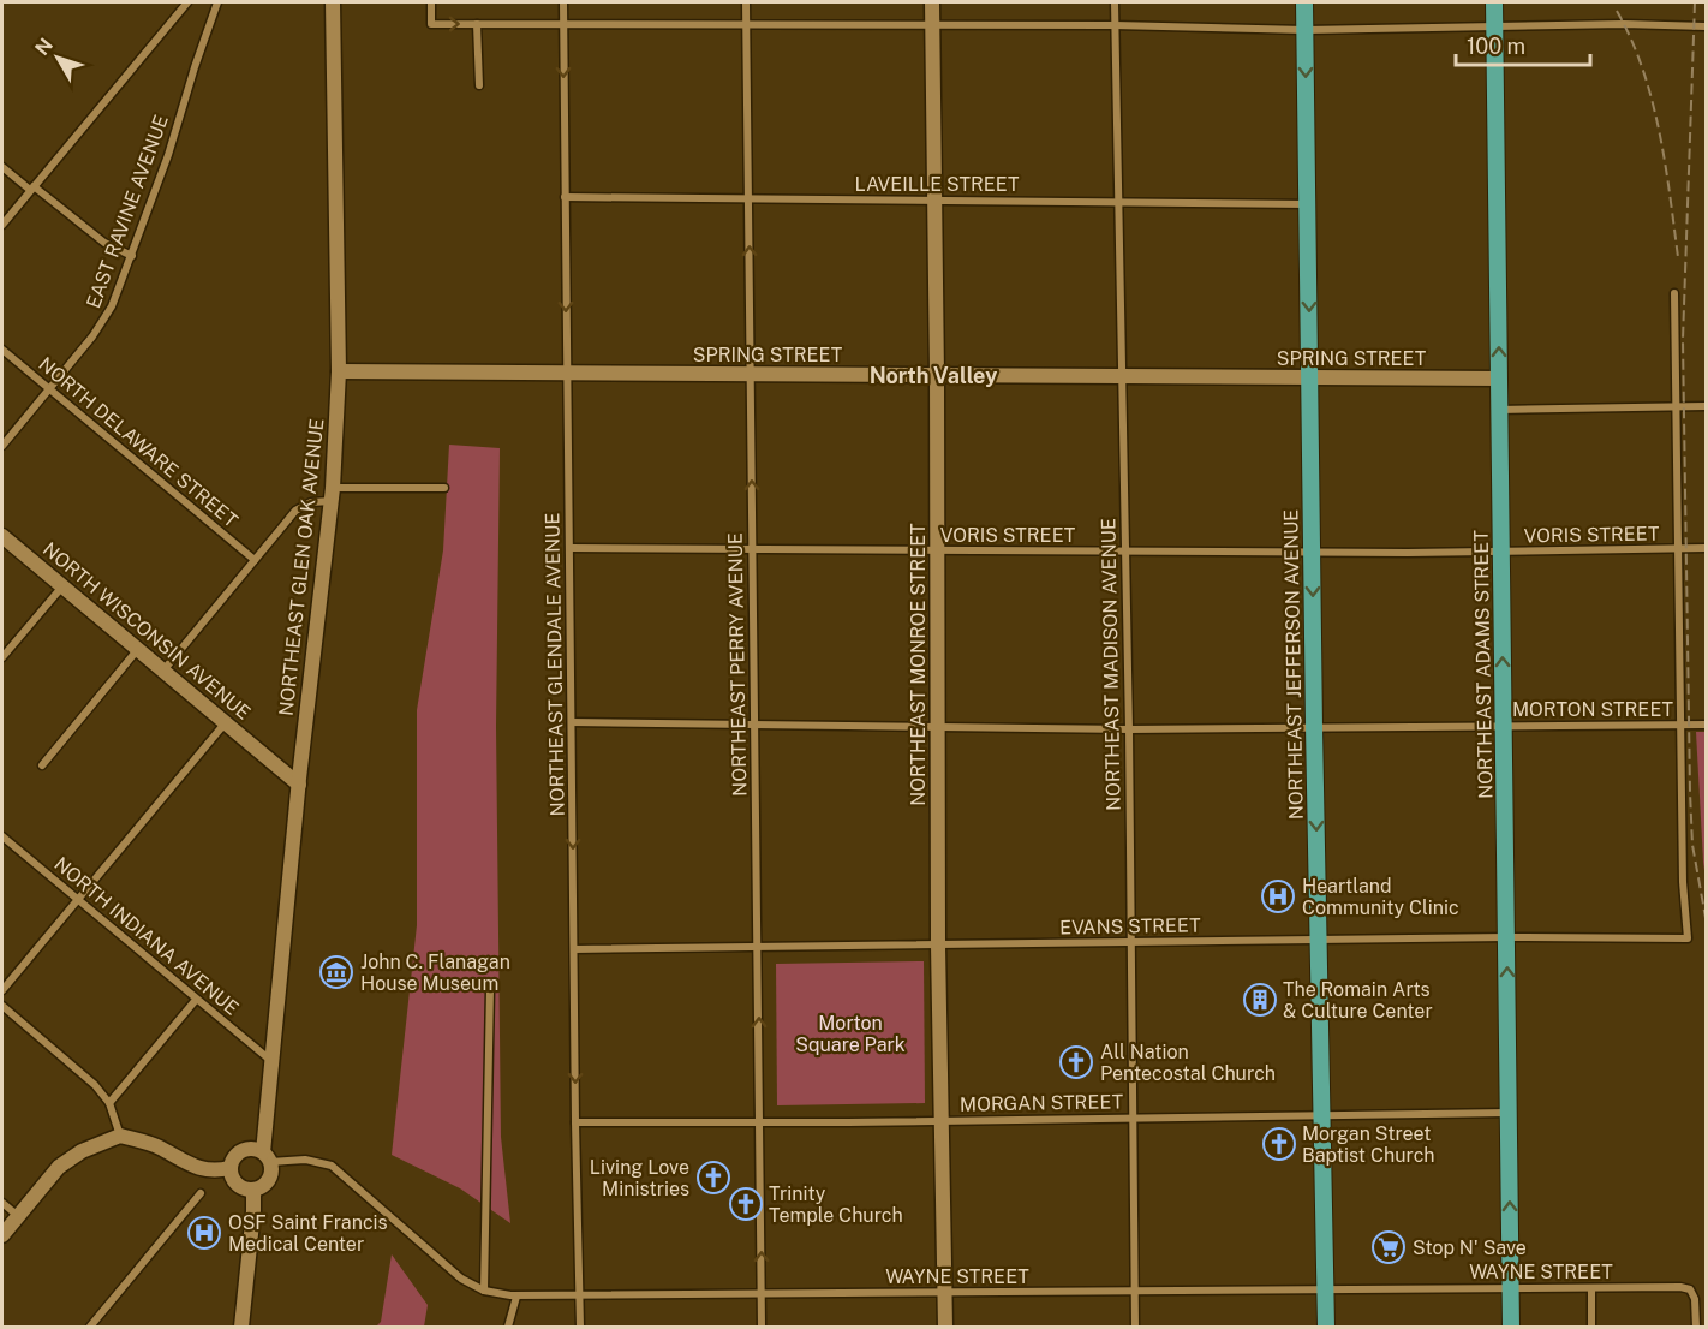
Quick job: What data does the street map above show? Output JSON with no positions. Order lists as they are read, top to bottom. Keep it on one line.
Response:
{"streets":{"main road":["NORTHEAST JEFFERSON AVENUE","NORTHEAST ADAMS STREET"],"street":["LAVEILLE STREET","EAST RAVINE AVENUE","SPRING STREET","NORTH DELAWARE STREET","VORIS STREET","NORTHEAST GLEN OAK AVENUE","NORTH WISCONSIN AVENUE","NORTHEAST GLENDALE AVENUE","NORTHEAST PERRY AVENUE","NORTHEAST MONROE STREET","NORTHEAST MADISON AVENUE","MORTON STREET","EVANS STREET","NORTH INDIANA AVENUE","MORGAN STREET","WAYNE STREET"]},"crossings":[["LAVEILLE STREET","NORTHEAST GLENDALE AVENUE"],["LAVEILLE STREET","NORTHEAST PERRY AVENUE"],["LAVEILLE STREET","NORTHEAST MONROE STREET"],["LAVEILLE STREET","NORTHEAST MADISON AVENUE"],["LAVEILLE STREET","NORTHEAST JEFFERSON AVENUE"],["EAST RAVINE AVENUE","NORTH DELAWARE STREET"],["SPRING STREET","NORTHEAST GLEN OAK AVENUE"],["SPRING STREET","NORTHEAST GLENDALE AVENUE"],["SPRING STREET","NORTHEAST PERRY AVENUE"],["SPRING STREET","NORTHEAST MONROE STREET"],["SPRING STREET","NORTHEAST MADISON AVENUE"],["SPRING STREET","NORTHEAST JEFFERSON AVENUE"],["SPRING STREET","NORTHEAST ADAMS STREET"],["VORIS STREET","NORTHEAST GLENDALE AVENUE"],["VORIS STREET","NORTHEAST PERRY AVENUE"],["VORIS STREET","NORTHEAST MONROE STREET"],["VORIS STREET","NORTHEAST MADISON AVENUE"],["VORIS STREET","NORTHEAST JEFFERSON AVENUE"],["VORIS STREET","NORTHEAST ADAMS STREET"],["NORTHEAST GLEN OAK AVENUE","NORTH WISCONSIN AVENUE"],["NORTHEAST GLEN OAK AVENUE","NORTH INDIANA AVENUE"],["NORTHEAST GLEN OAK AVENUE","WAYNE STREET"],["NORTHEAST GLENDALE AVENUE","MORTON STREET"],["NORTHEAST GLENDALE AVENUE","EVANS STREET"],["NORTHEAST GLENDALE AVENUE","MORGAN STREET"],["NORTHEAST GLENDALE AVENUE","WAYNE STREET"],["NORTHEAST PERRY AVENUE","MORTON STREET"],["NORTHEAST PERRY AVENUE","EVANS STREET"],["NORTHEAST PERRY AVENUE","MORGAN STREET"],["NORTHEAST PERRY AVENUE","WAYNE STREET"],["NORTHEAST MONROE STREET","MORTON STREET"],["NORTHEAST MONROE STREET","EVANS STREET"],["NORTHEAST MONROE STREET","MORGAN STREET"],["NORTHEAST MONROE STREET","WAYNE STREET"],["NORTHEAST MADISON AVENUE","MORTON STREET"],["NORTHEAST MADISON AVENUE","EVANS STREET"],["NORTHEAST MADISON AVENUE","MORGAN STREET"],["NORTHEAST MADISON AVENUE","WAYNE STREET"],["NORTHEAST JEFFERSON AVENUE","MORTON STREET"],["NORTHEAST JEFFERSON AVENUE","EVANS STREET"],["NORTHEAST JEFFERSON AVENUE","MORGAN STREET"],["NORTHEAST JEFFERSON AVENUE","WAYNE STREET"],["NORTHEAST ADAMS STREET","MORTON STREET"],["NORTHEAST ADAMS STREET","EVANS STREET"],["NORTHEAST ADAMS STREET","MORGAN STREET"],["NORTHEAST ADAMS STREET","WAYNE STREET"],["MORTON STREET","EVANS STREET"]],"one_way":["NORTHEAST GLENDALE AVENUE","NORTHEAST PERRY AVENUE","NORTHEAST JEFFERSON AVENUE","NORTHEAST ADAMS STREET"],"districts":["North Valley"],"parks":["Morton Square Park"],"places":{"hospital":["Heartland Community Clinic","OSF Saint Francis Medical Center"],"museum":["John C. Flanagan House Museum"],"building":["The Romain Arts & Culture Center"],"church":["All Nation Pentecostal Church","Morgan Street Baptist Church","Living Love Ministries","Trinity Temple Church"],"supermarket":["Stop N' Save"]},"scale_bar":"100 m","north":"top left"}
